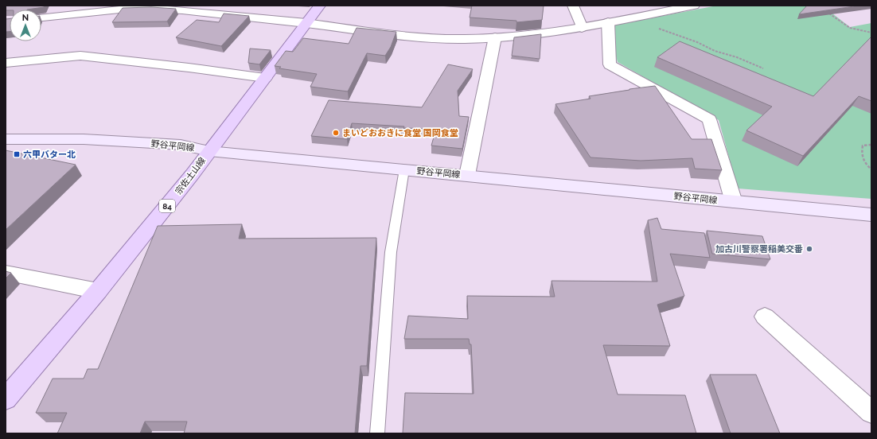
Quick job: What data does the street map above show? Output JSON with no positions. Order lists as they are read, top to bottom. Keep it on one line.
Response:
{"streets":{"main road":["野谷平岡線","宗佐土山線","84"]},"crossings":[["野谷平岡線","宗佐土山線"]],"places":{"other":["まいどおおきに食堂 国岡食堂","加古川警察署稲美交番"],"transit":["六甲バター北"]},"north":"top"}
